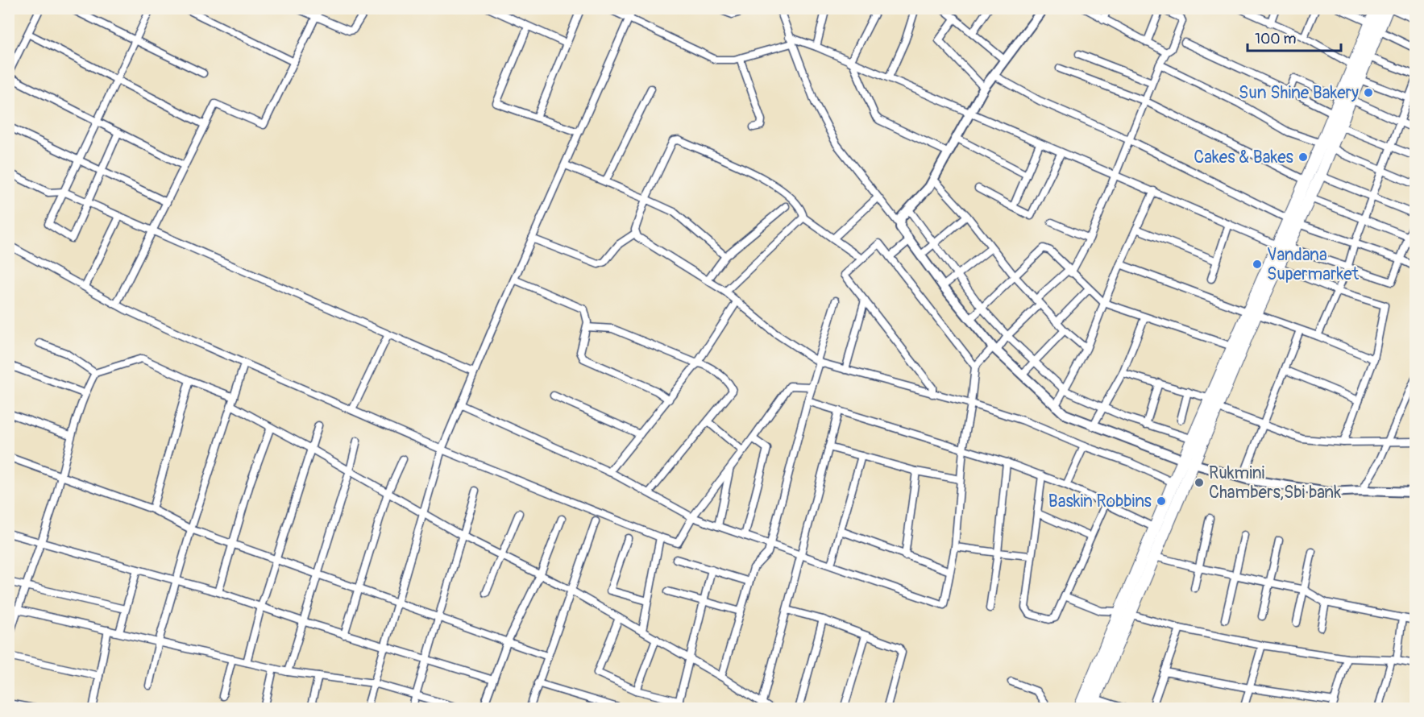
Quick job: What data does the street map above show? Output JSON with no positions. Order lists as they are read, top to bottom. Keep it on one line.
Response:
{"places":["Sun Shine Bakery","Cakes & Bakes","Vandana Supermarket","Rukmini Chambers,Sbi bank","Baskin Robbins"],"scale_bar":"100 m"}
